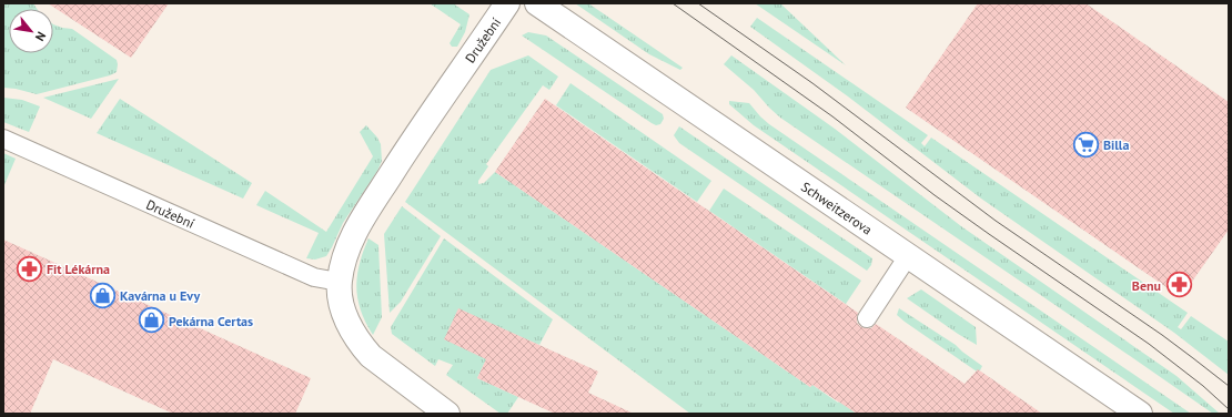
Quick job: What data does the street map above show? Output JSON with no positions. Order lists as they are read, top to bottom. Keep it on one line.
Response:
{"streets":{"street":["Družební","Schweitzerova"]},"places":{"supermarket":["Billa"],"pharmacy":["Fit Lékárna","Benu"],"shop":["Kavárna u Evy","Pekárna Certas"]},"north":"bottom right"}
